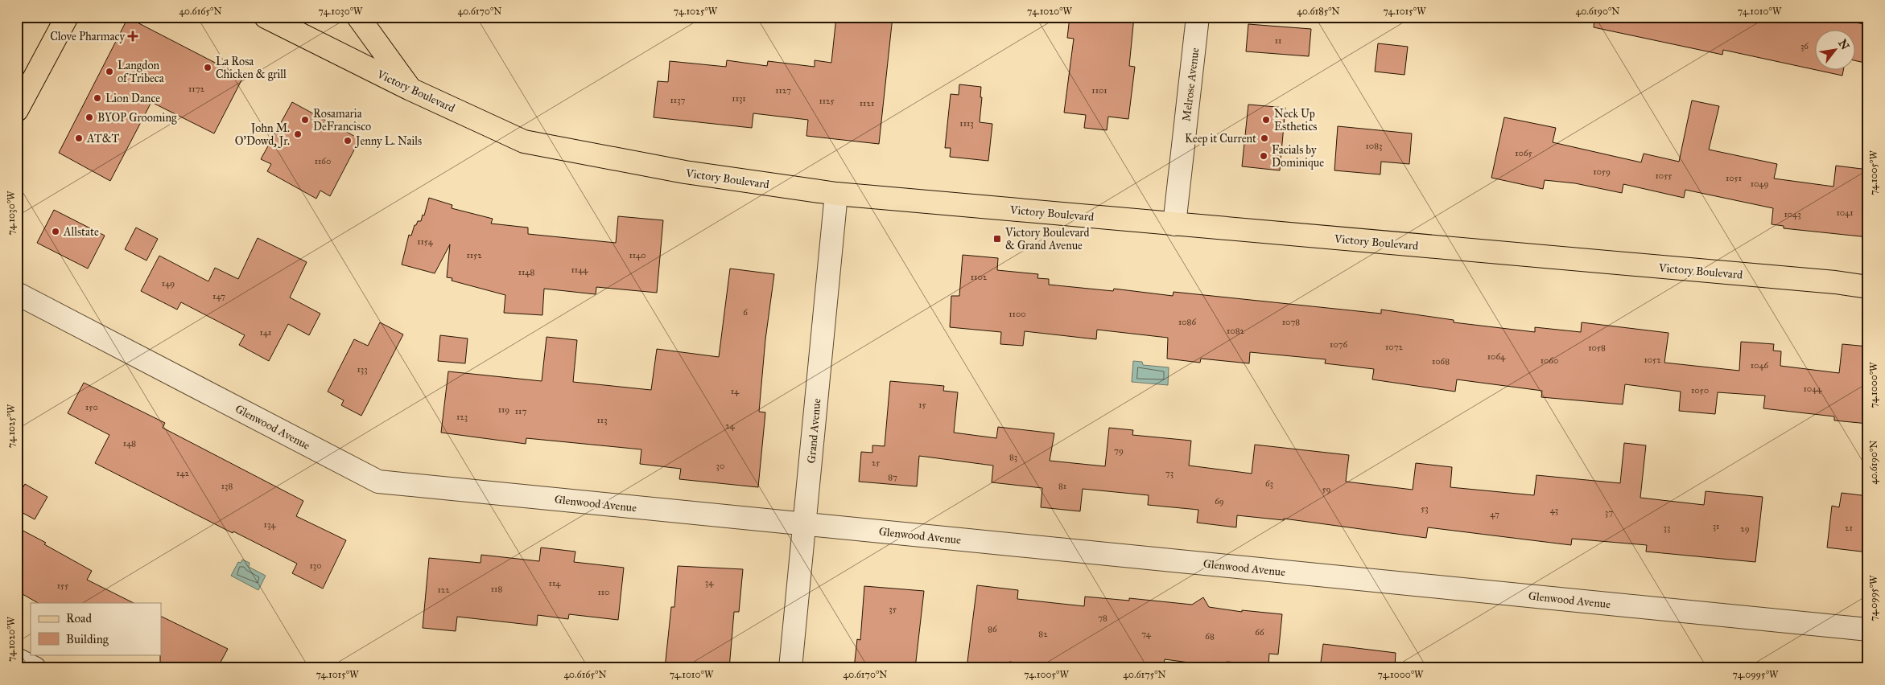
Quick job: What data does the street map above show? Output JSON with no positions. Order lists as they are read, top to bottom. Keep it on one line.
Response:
{"streets":{"main road":["Victory Boulevard"],"street":["Melrose Avenue","Glenwood Avenue","Grand Avenue"]},"crossings":[["Melrose Avenue","Victory Boulevard"],["Victory Boulevard","Grand Avenue"],["Glenwood Avenue","Grand Avenue"]],"places":{"health":["Clove Pharmacy"],"other":["La Rosa Chicken & grill","Langdon of Tribeca","Lion Dance","BYOP Grooming","Rosamaria DeFrancisco","Neck Up Esthetics","John M. O'Dowd, Jr.","AT&T","Keep it Current","Jenny L. Nails","Facials by Dominique","Allstate"],"transit":["Victory Boulevard & Grand Avenue"]},"house_numbers":["11","36","1172","1127","1101","1131","1137","1125","1121","1113","1083","1065","1160","1059","1055","1051","1049","1041","1043","1154","1152","1140","1144","1148","1102","149","147","6","1100","1086","1078","1082","141","1076","1072","1058","1064","1052","1060","1068","1046","133","1044","1050","14","15","150","119","117","123","113","24","148","79","83","25","30","142","73","87","63","138","81","59","69","53","43","37","47","134","31","33","21","29","130","34","114","155","118","122","110","35","78","86","66","82","74","68"],"legend":["Road","Building"],"north":"top right","coordinates":["40.6165°N","74.1030°W","40.6170°N","74.1025°W","74.1020°W","40.6185°N","74.1015°W","40.6190°N","74.1010°W","74.1005°W","74.1000°W","74.0995°W","40.6175°N"]}
